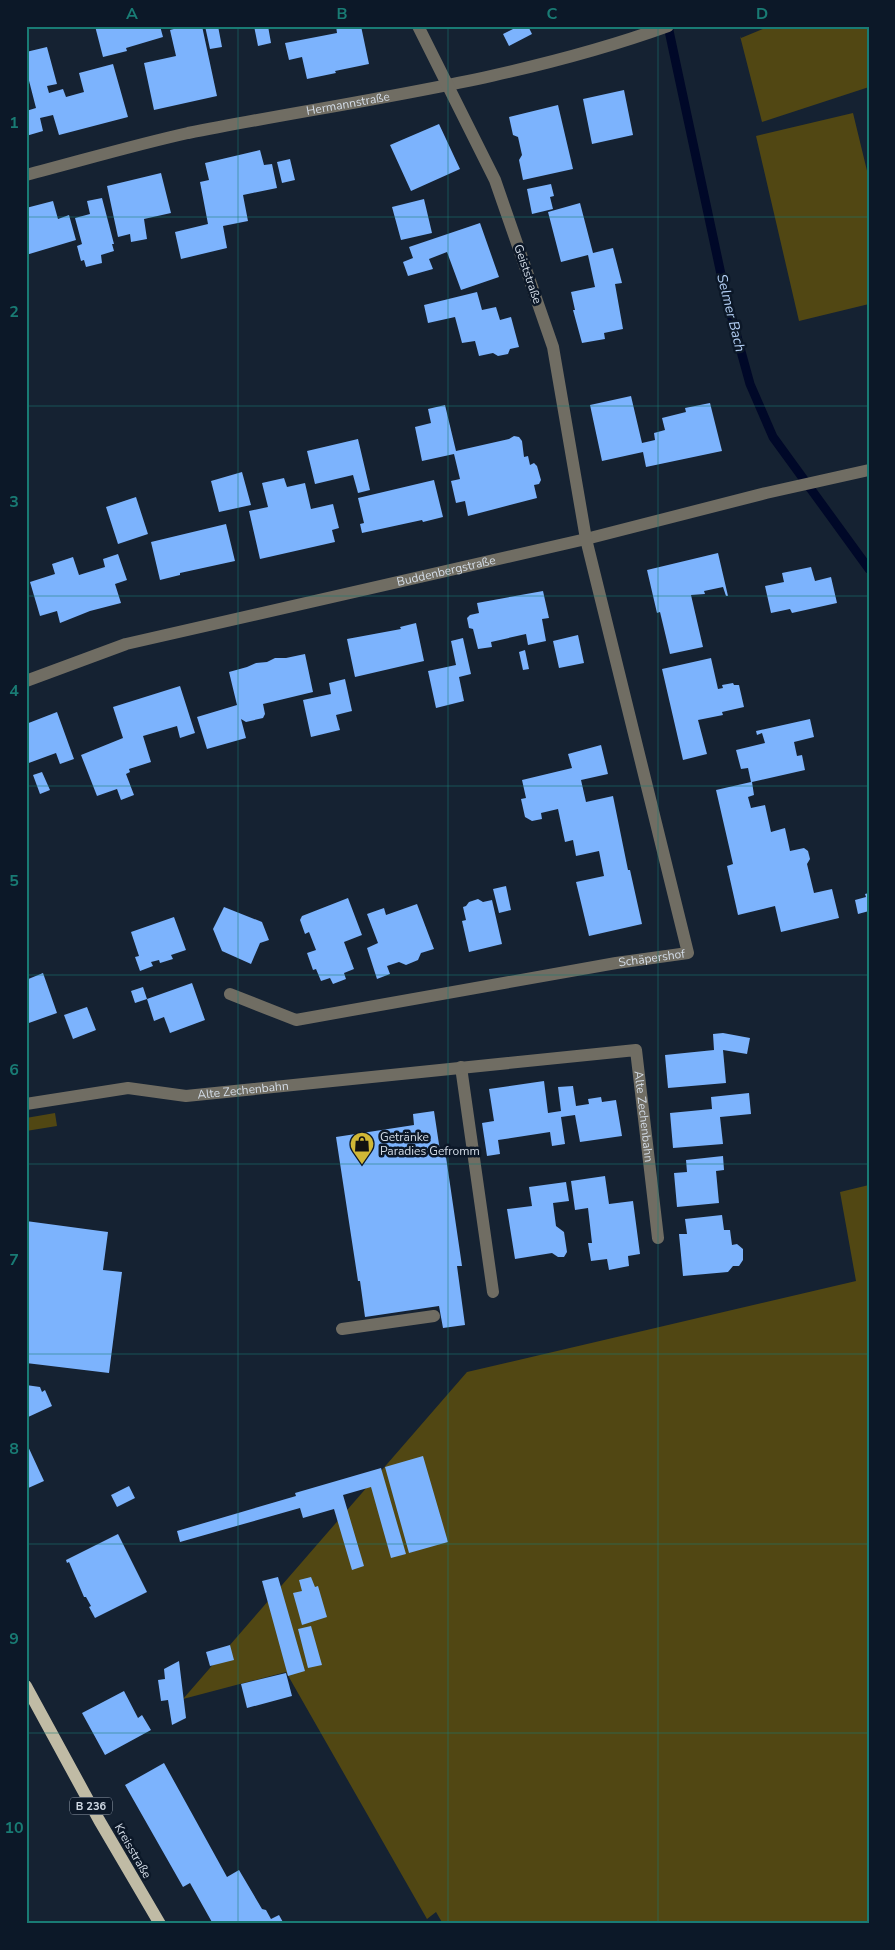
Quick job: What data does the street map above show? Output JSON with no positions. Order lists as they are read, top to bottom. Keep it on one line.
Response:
{"streets":{"main road":["B 236","Kreisstraße"],"street":["Hermannstraße","Geiststraße","Buddenbergstraße","Schäpershof","Alte Zechenbahn"]},"crossings":[["Hermannstraße","Geiststraße"],["Geiststraße","Buddenbergstraße"],["Geiststraße","Schäpershof"],["Buddenbergstraße","Schäpershof"]],"water":["Selmer Bach"],"places":{"shop":["Getränke Paradies Gefromm"]},"grid":{"columns":["A","B","C","D"],"rows":["1","2","3","4","5","6","7","8","9","10"]}}
